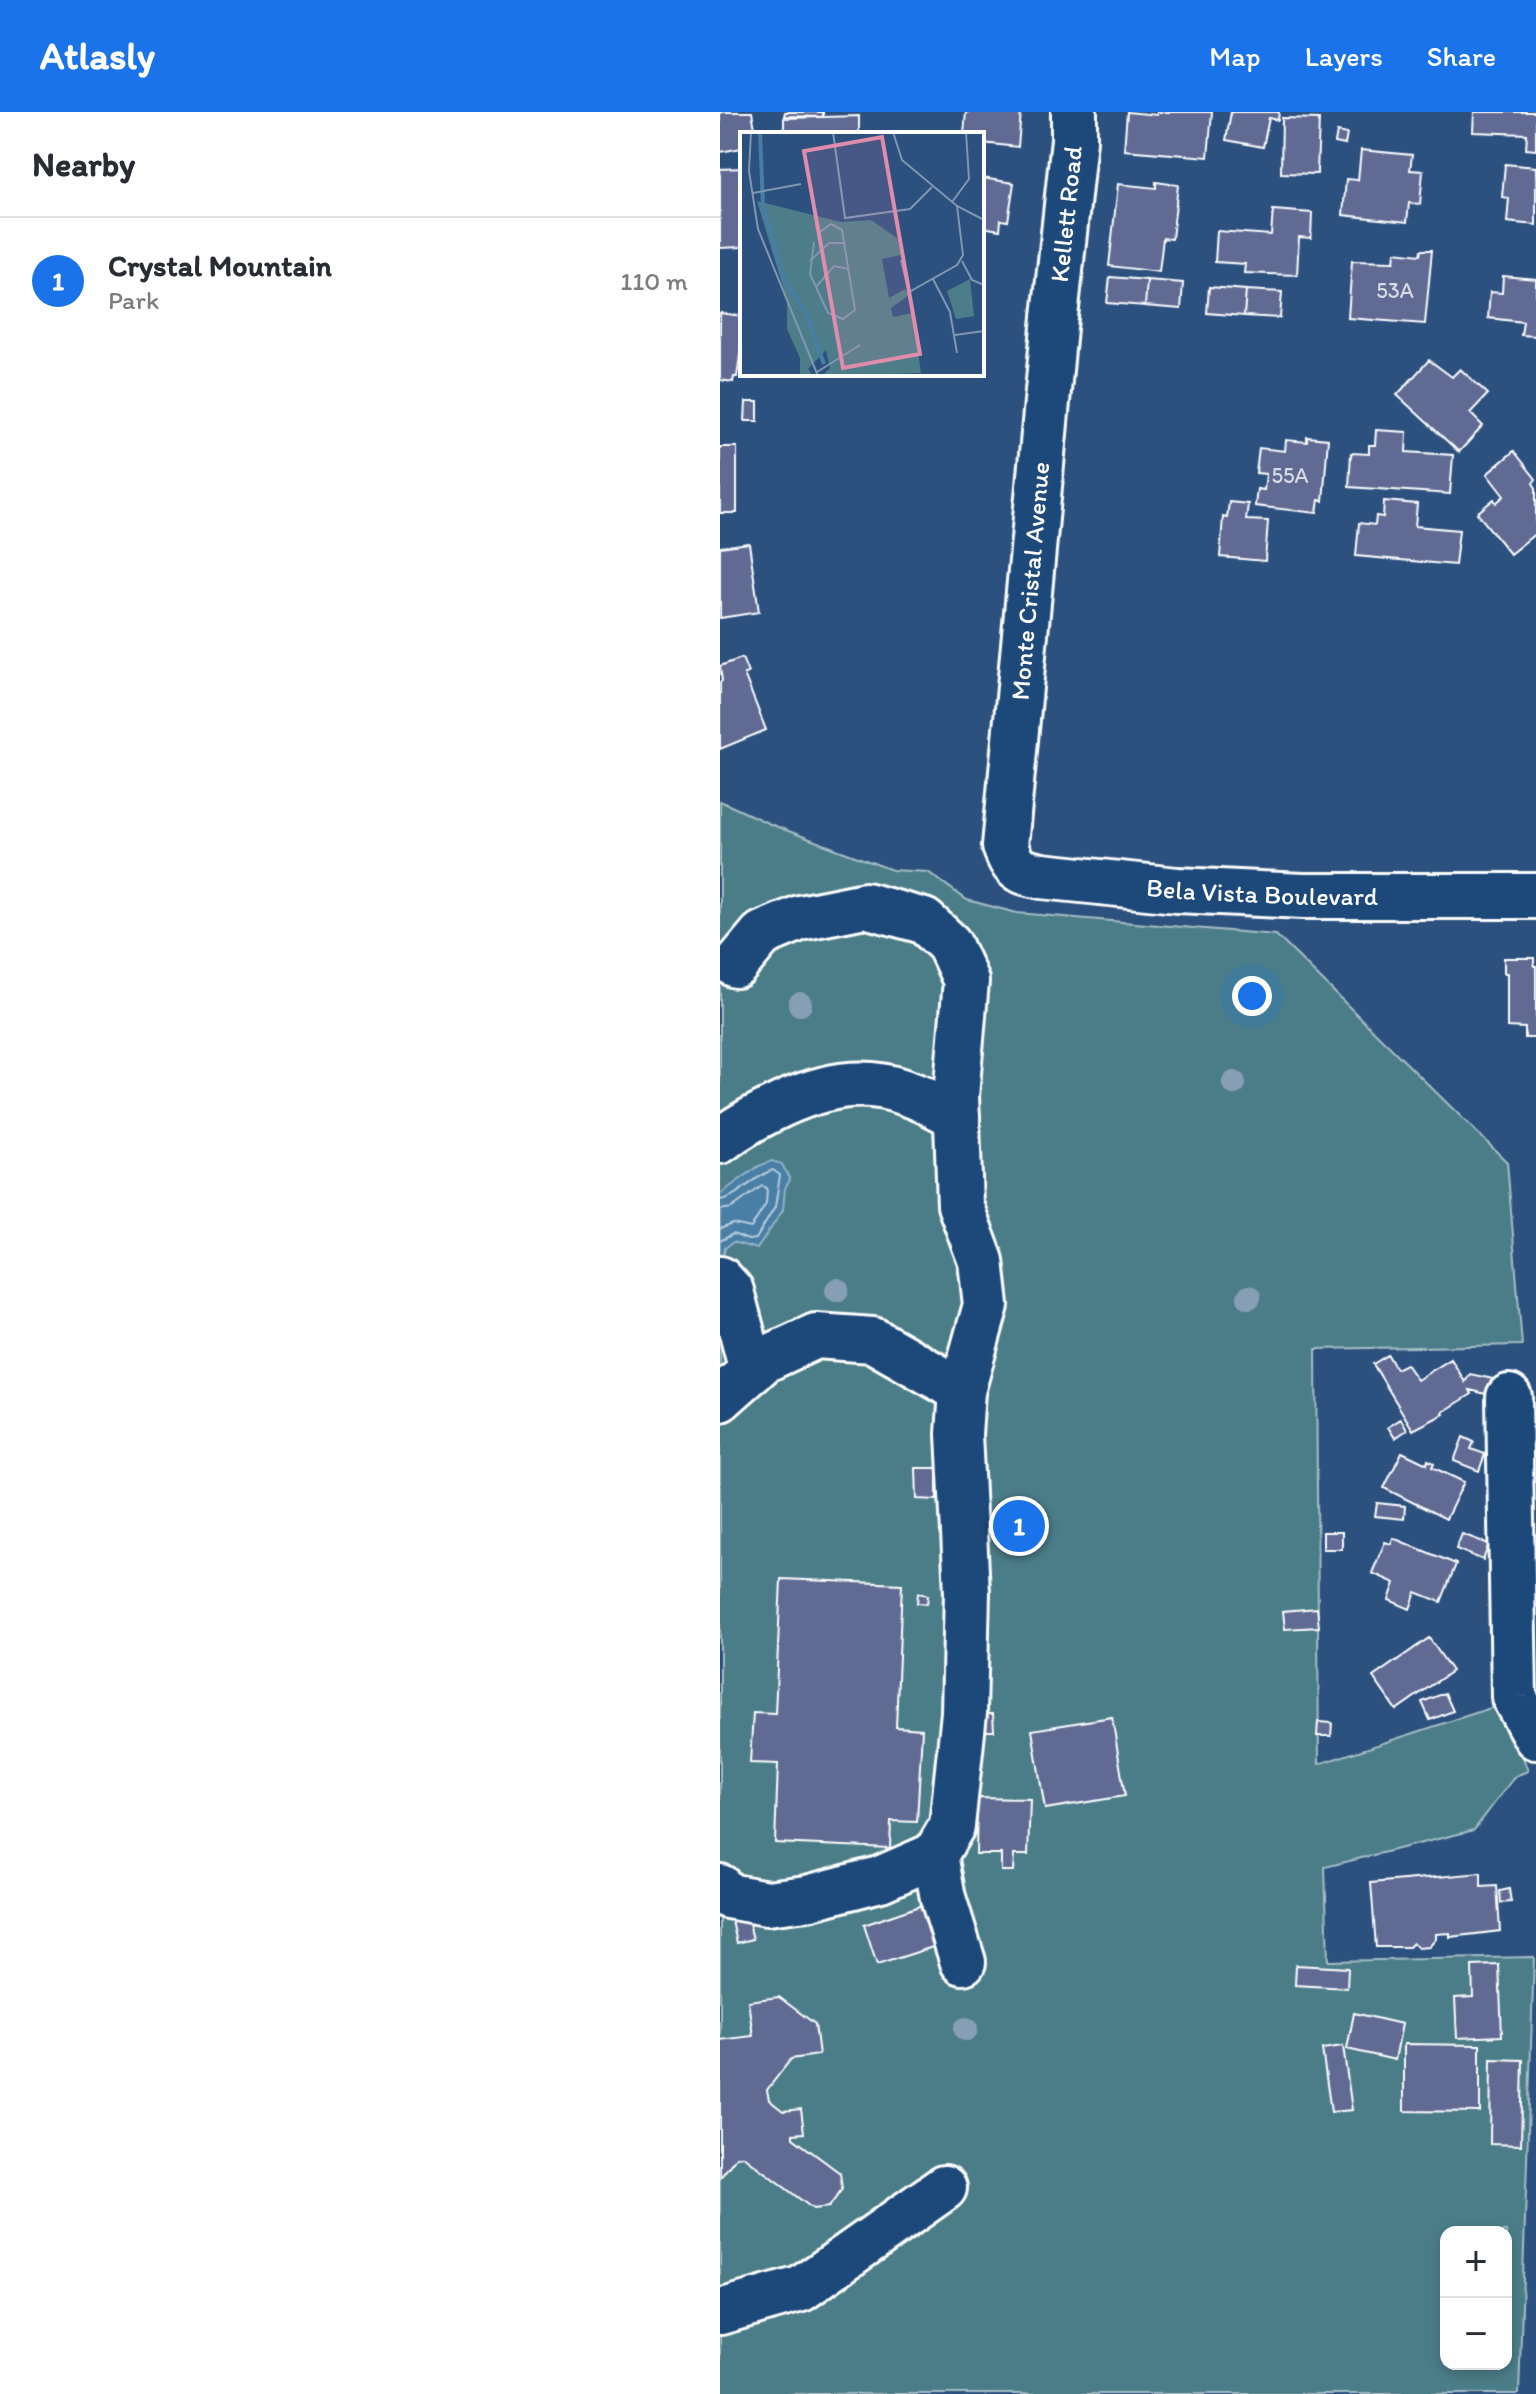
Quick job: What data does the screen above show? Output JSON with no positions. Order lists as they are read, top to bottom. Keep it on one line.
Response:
{"streets":{"street":["Kellett Road","Monte Cristal Avenue","Bela Vista Boulevard"]},"crossings":[["Kellett Road","Monte Cristal Avenue"],["Monte Cristal Avenue","Bela Vista Boulevard"]],"house_numbers":["53A","55A"],"page":{"header":"Atlasly","nav":["Map","Layers","Share"],"heading":"Nearby","list":[{"mark":"1","name":"Crystal Mountain","note":"Park","value":"110 m"}],"pins":"1","map_buttons":["+","−"]}}
